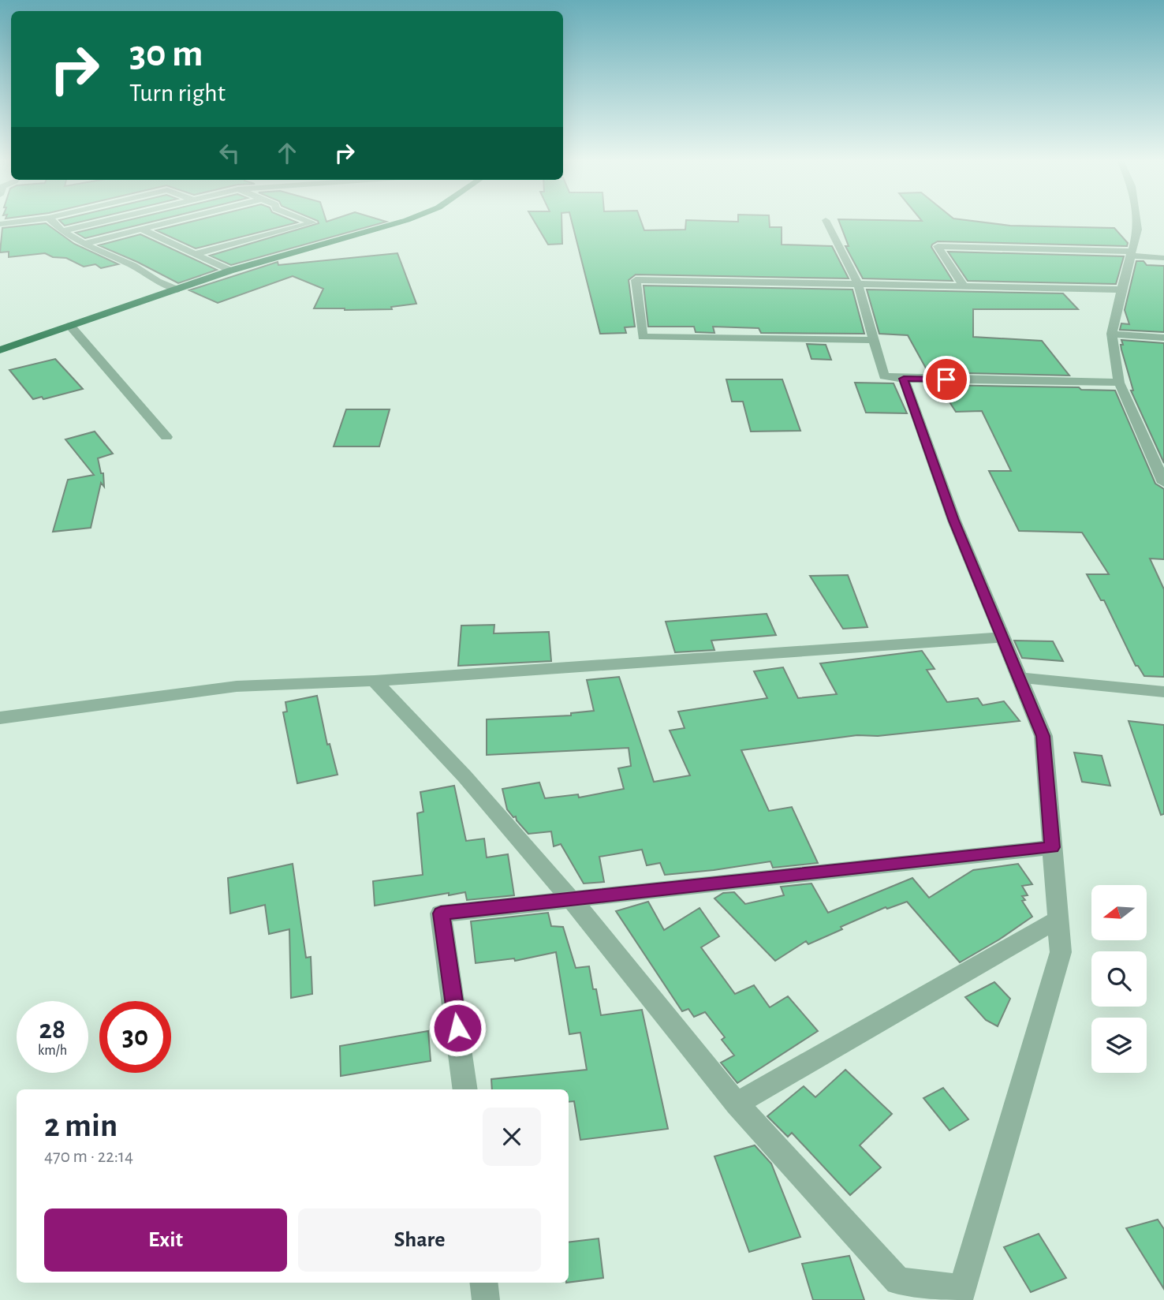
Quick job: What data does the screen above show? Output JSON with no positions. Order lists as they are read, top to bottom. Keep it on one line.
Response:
{"north":"left","page":{"turn":["30 m","Turn right"],"speed":"28 km/h","limit":"30","heading":["2 min","470 m · 22:14"],"buttons":["Exit","Share"]}}
